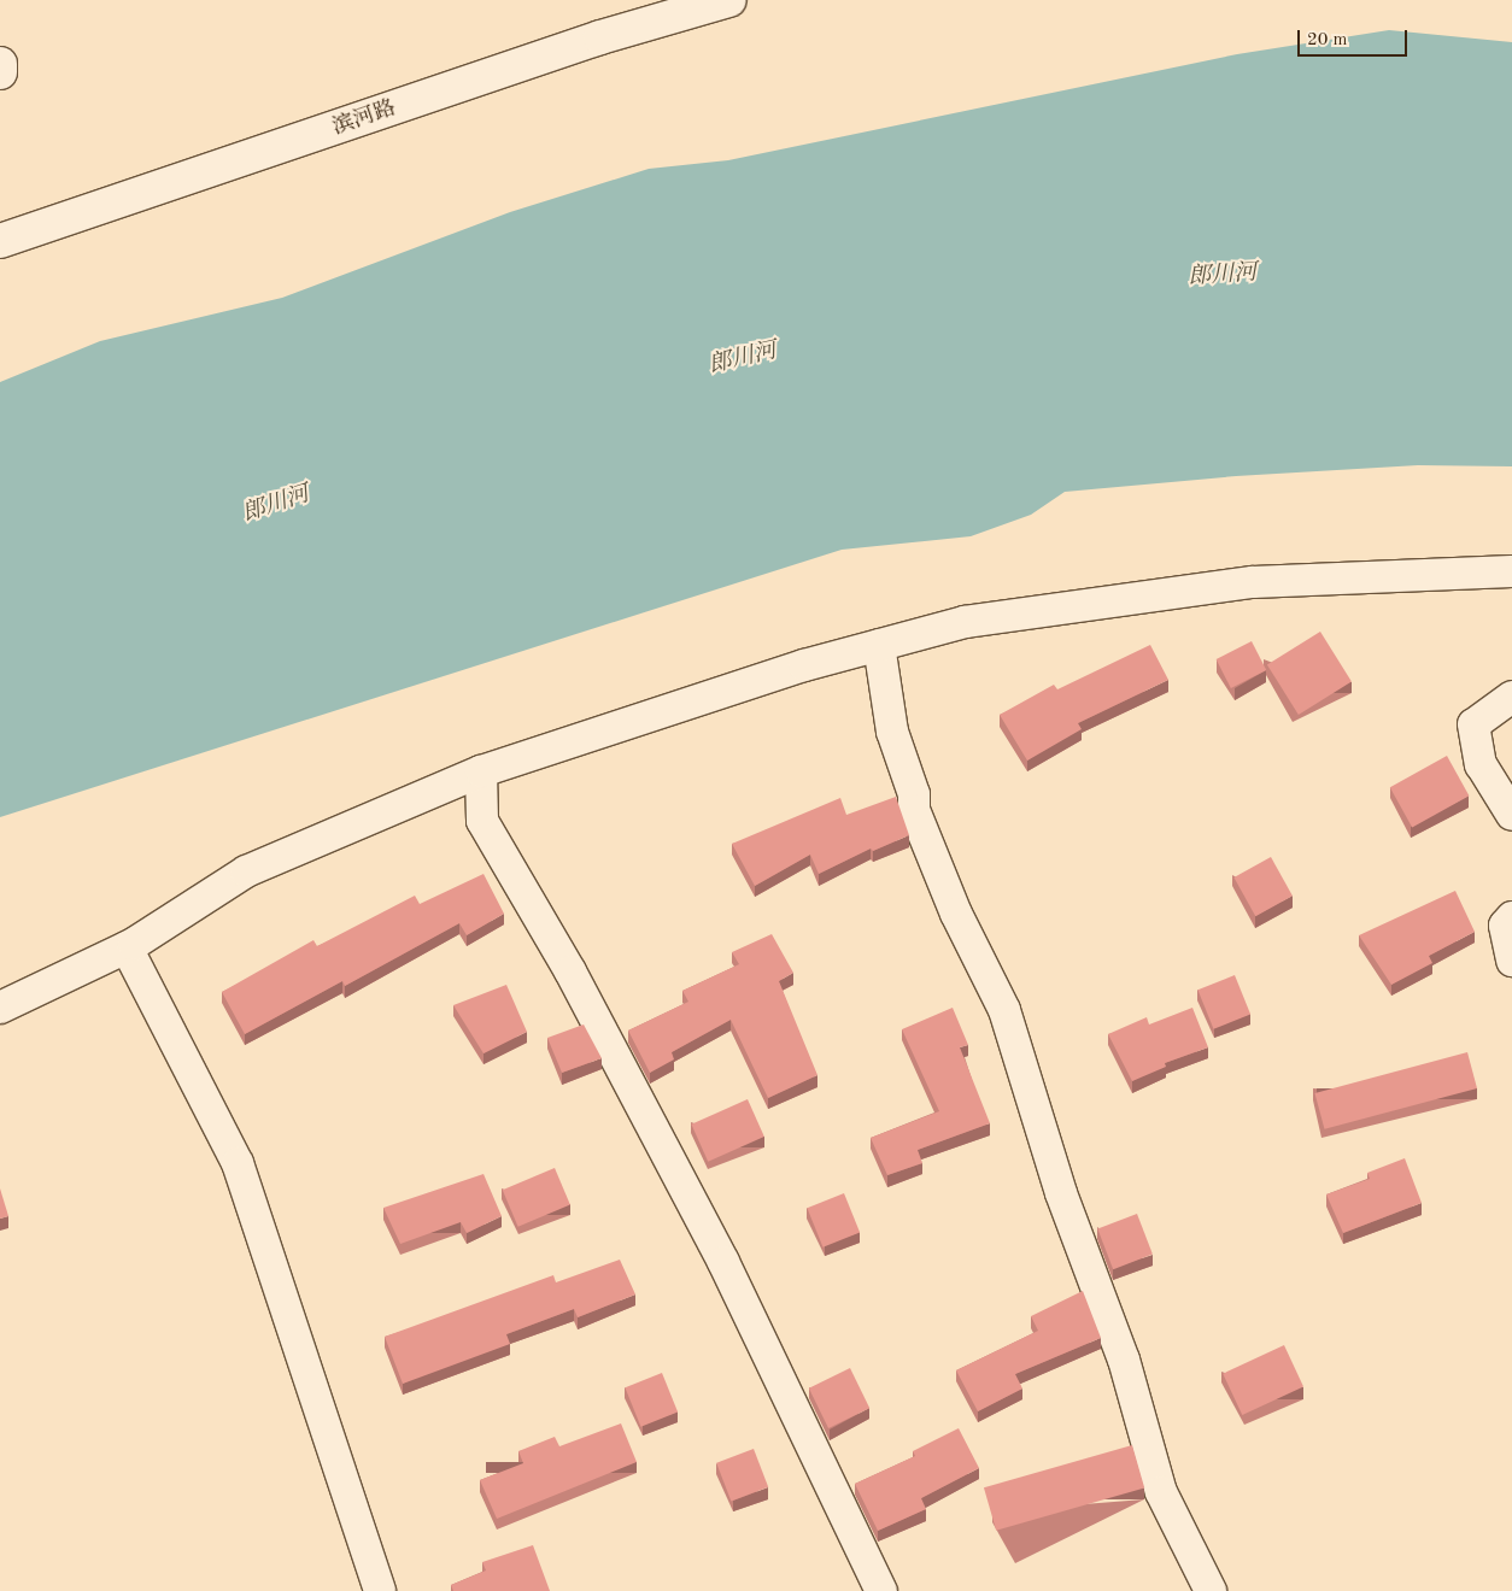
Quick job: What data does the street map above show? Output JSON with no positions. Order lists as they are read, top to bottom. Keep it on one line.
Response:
{"streets":{"street":["滨河路"]},"water":["郎川河"],"scale_bar":"20 m"}
